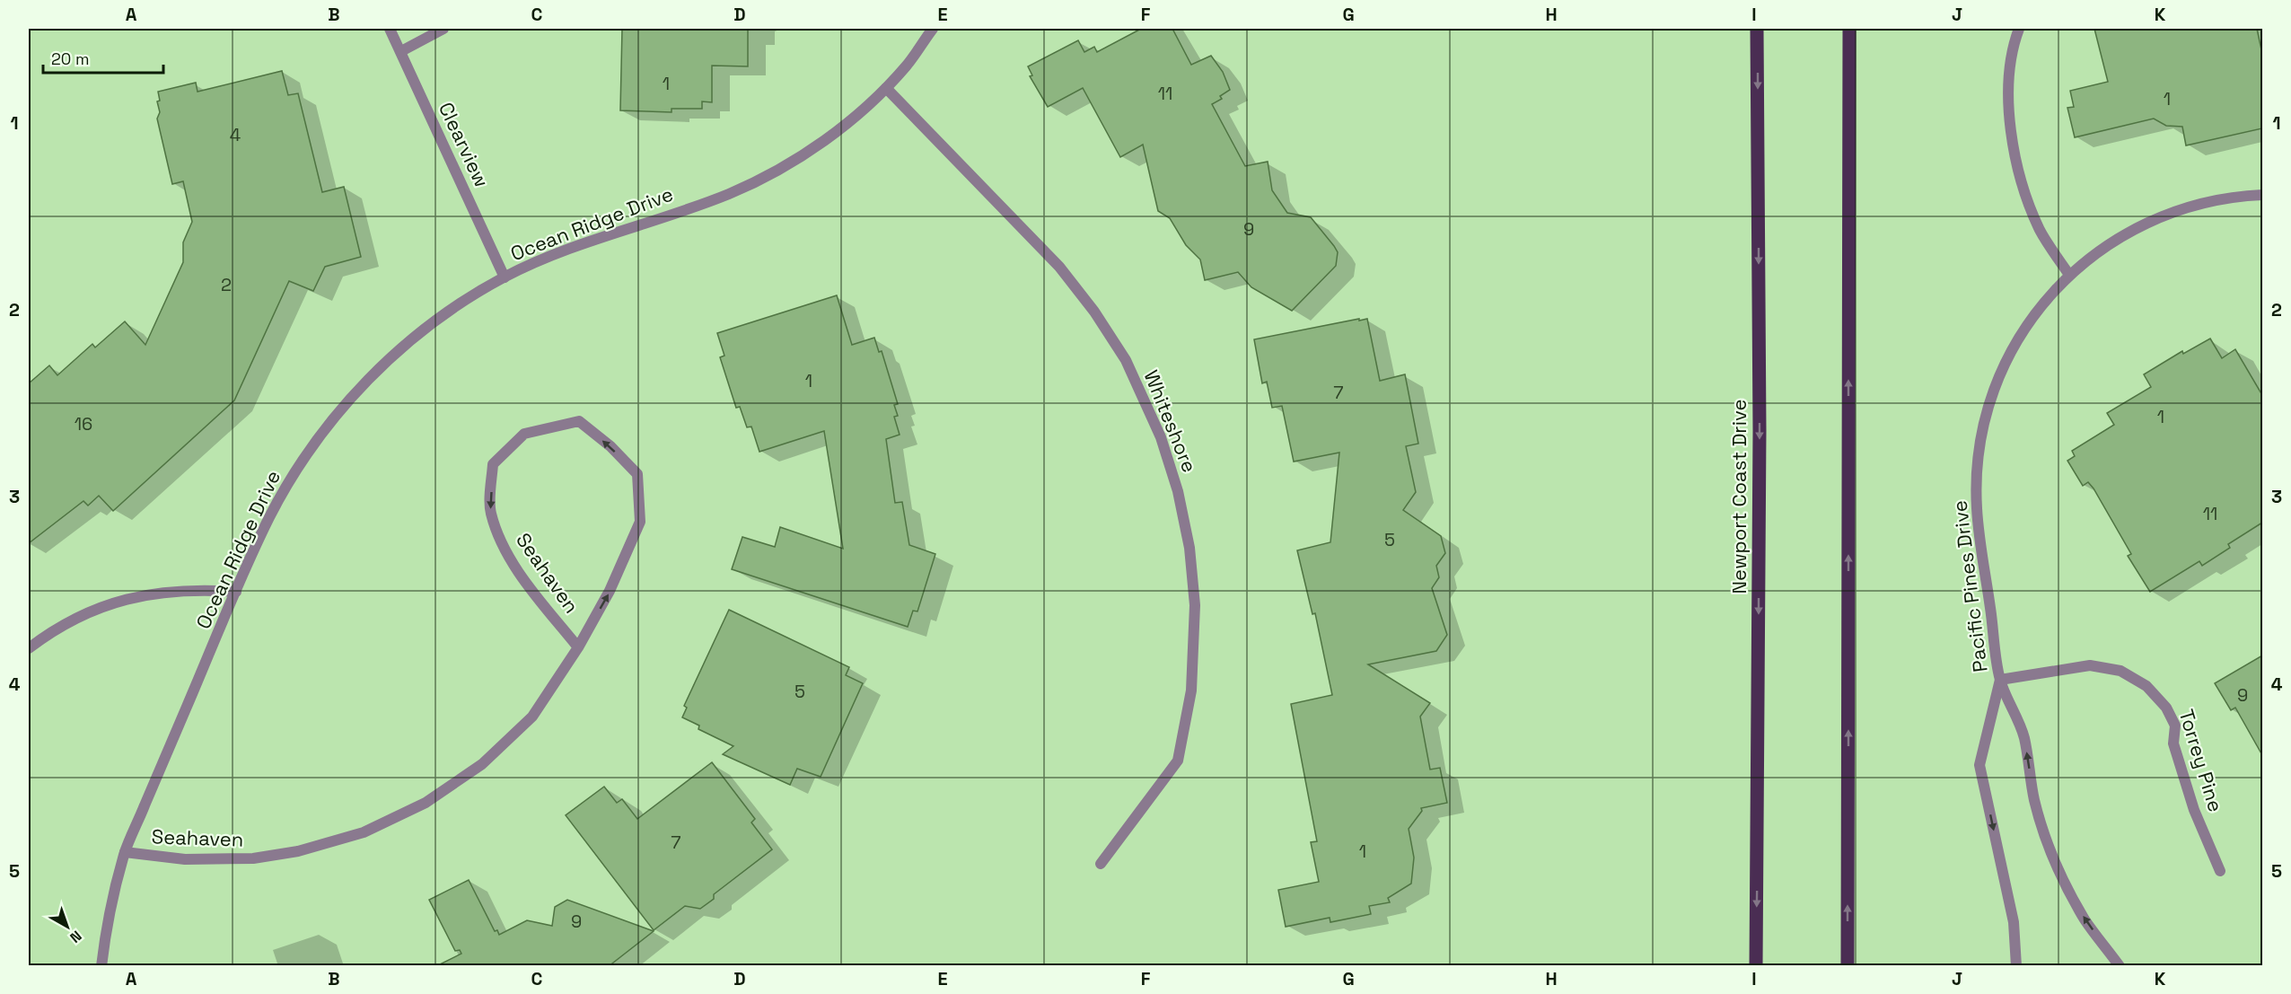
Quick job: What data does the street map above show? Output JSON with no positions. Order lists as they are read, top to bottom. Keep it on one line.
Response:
{"streets":{"main road":["Newport Coast Drive"],"street":["Clearview","Ocean Ridge Drive","Whiteshore","Seahaven","Pacific Pines Drive","Torrey Pine"]},"crossings":[["Clearview","Ocean Ridge Drive"],["Ocean Ridge Drive","Whiteshore"],["Ocean Ridge Drive","Seahaven"],["Pacific Pines Drive","Torrey Pine"]],"house_numbers":["1","11","1","4","9","2","1","7","1","16","11","5","5","9","7","1","9"],"scale_bar":"20 m","north":"bottom right","grid":{"columns":["A","B","C","D","E","F","G","H","I","J","K"],"rows":["1","2","3","4","5"]}}
